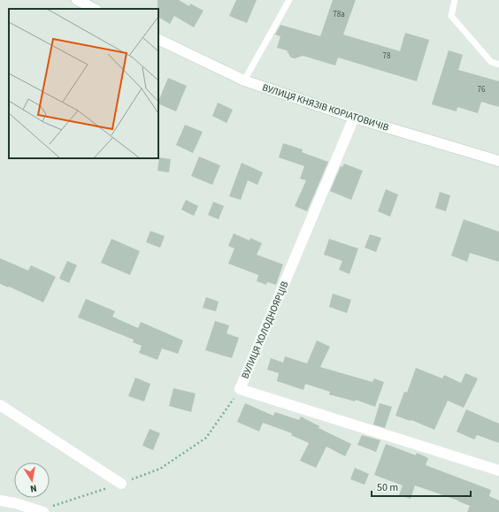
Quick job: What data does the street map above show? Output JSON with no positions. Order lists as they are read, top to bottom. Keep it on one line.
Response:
{"streets":{"street":["ВУЛИЦЯ КНЯЗІВ КОРІАТОВИЧІВ","ВУЛИЦЯ ХОЛОДНОЯРЦІВ"]},"crossings":[["ВУЛИЦЯ КНЯЗІВ КОРІАТОВИЧІВ","ВУЛИЦЯ ХОЛОДНОЯРЦІВ"]],"house_numbers":["78а","78","76"],"scale_bar":"50 m","north":"bottom"}
